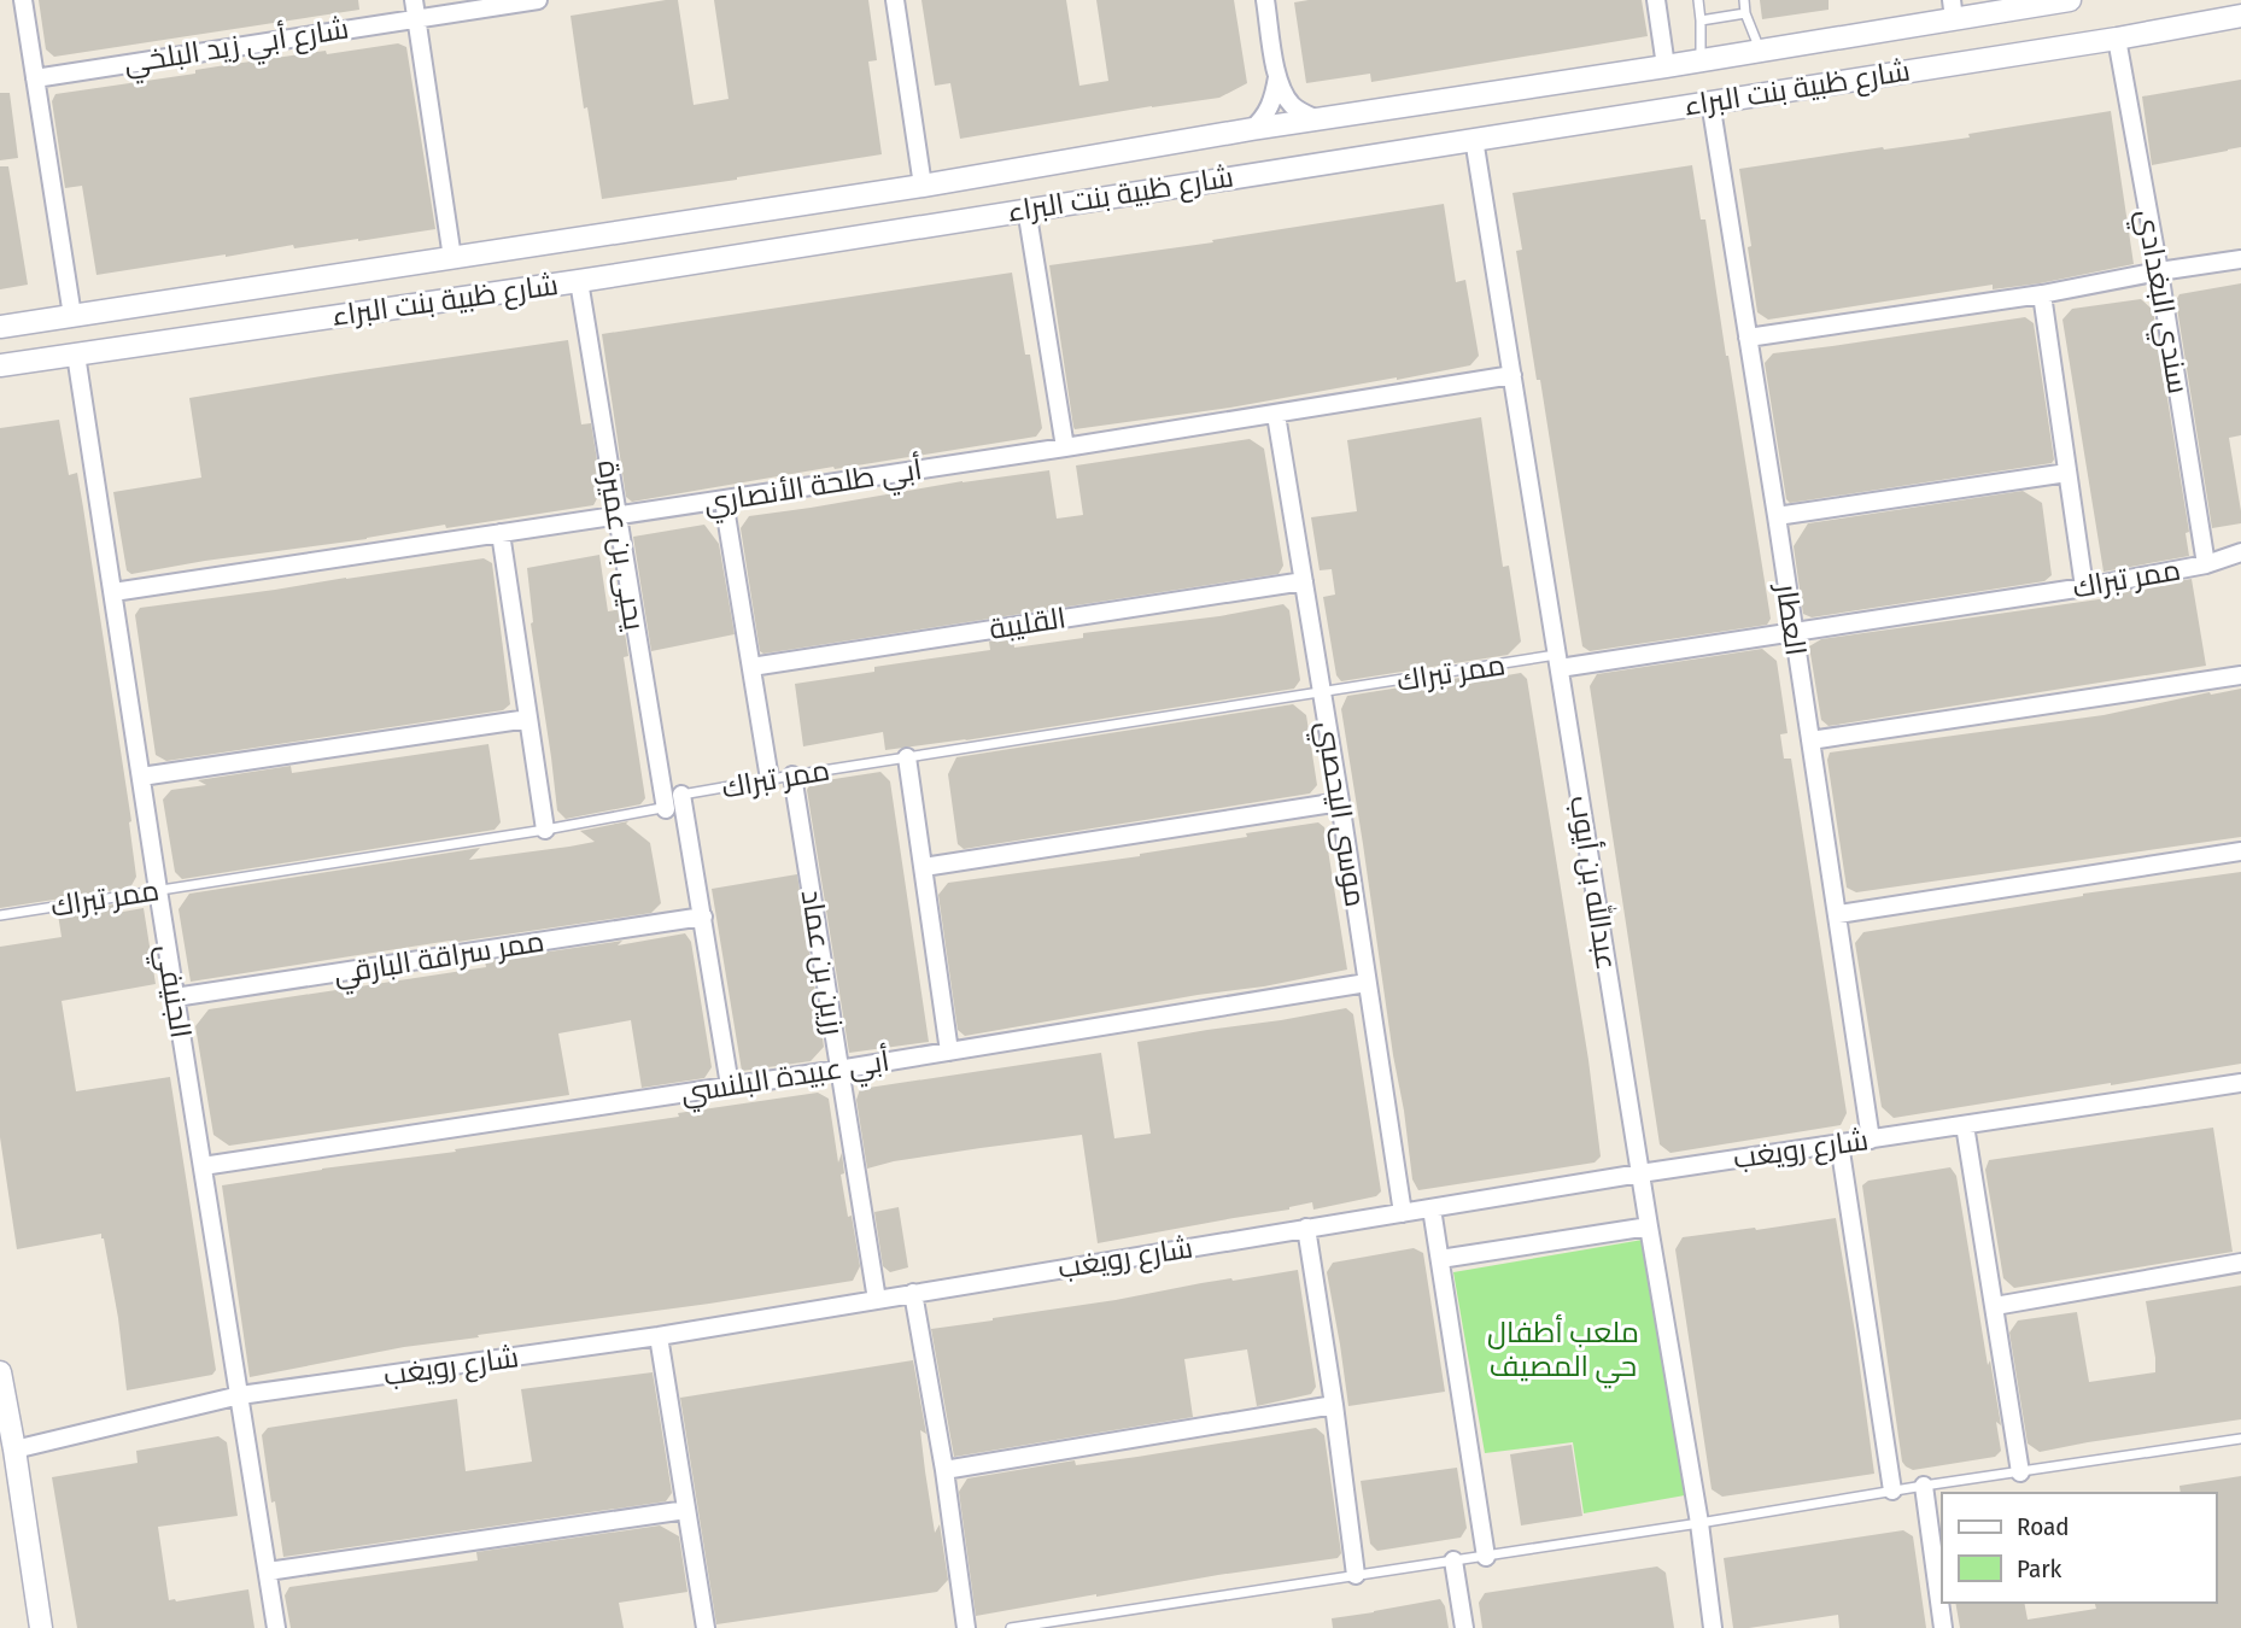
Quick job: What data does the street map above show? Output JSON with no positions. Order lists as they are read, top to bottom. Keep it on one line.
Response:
{"streets":{"street":["شارع أبي زيد البلخي","شارع ظبية بنت البراء","سندي البغدادي","أبي طلحة الأنصاري","يحيى بن عميرة","ممر تبراك","العطار","القليبة","موسى اليحصبي","عبدالله بن أيوب","ممر سراقة البارقي","رزين بن عماد","الجنيفي","أبي عبيدة البلنسي","شارع رويغب"]},"crossings":[["شارع ظبية بنت البراء","سندي البغدادي"],["شارع ظبية بنت البراء","يحيى بن عميرة"],["شارع ظبية بنت البراء","العطار"],["شارع ظبية بنت البراء","عبدالله بن أيوب"],["شارع ظبية بنت البراء","الجنيفي"],["سندي البغدادي","ممر تبراك"],["أبي طلحة الأنصاري","يحيى بن عميرة"],["أبي طلحة الأنصاري","موسى اليحصبي"],["أبي طلحة الأنصاري","عبدالله بن أيوب"],["أبي طلحة الأنصاري","الجنيفي"],["يحيى بن عميرة","ممر تبراك"],["ممر تبراك","العطار"],["ممر تبراك","موسى اليحصبي"],["ممر تبراك","عبدالله بن أيوب"],["ممر تبراك","رزين بن عماد"],["ممر تبراك","الجنيفي"],["العطار","شارع رويغب"],["القليبة","موسى اليحصبي"],["موسى اليحصبي","أبي عبيدة البلنسي"],["موسى اليحصبي","شارع رويغب"],["عبدالله بن أيوب","شارع رويغب"],["ممر سراقة البارقي","الجنيفي"],["رزين بن عماد","أبي عبيدة البلنسي"],["رزين بن عماد","شارع رويغب"],["الجنيفي","أبي عبيدة البلنسي"],["الجنيفي","شارع رويغب"]],"parks":["ملعب أطفال حي المصيف"],"legend":["Road","Park"]}
